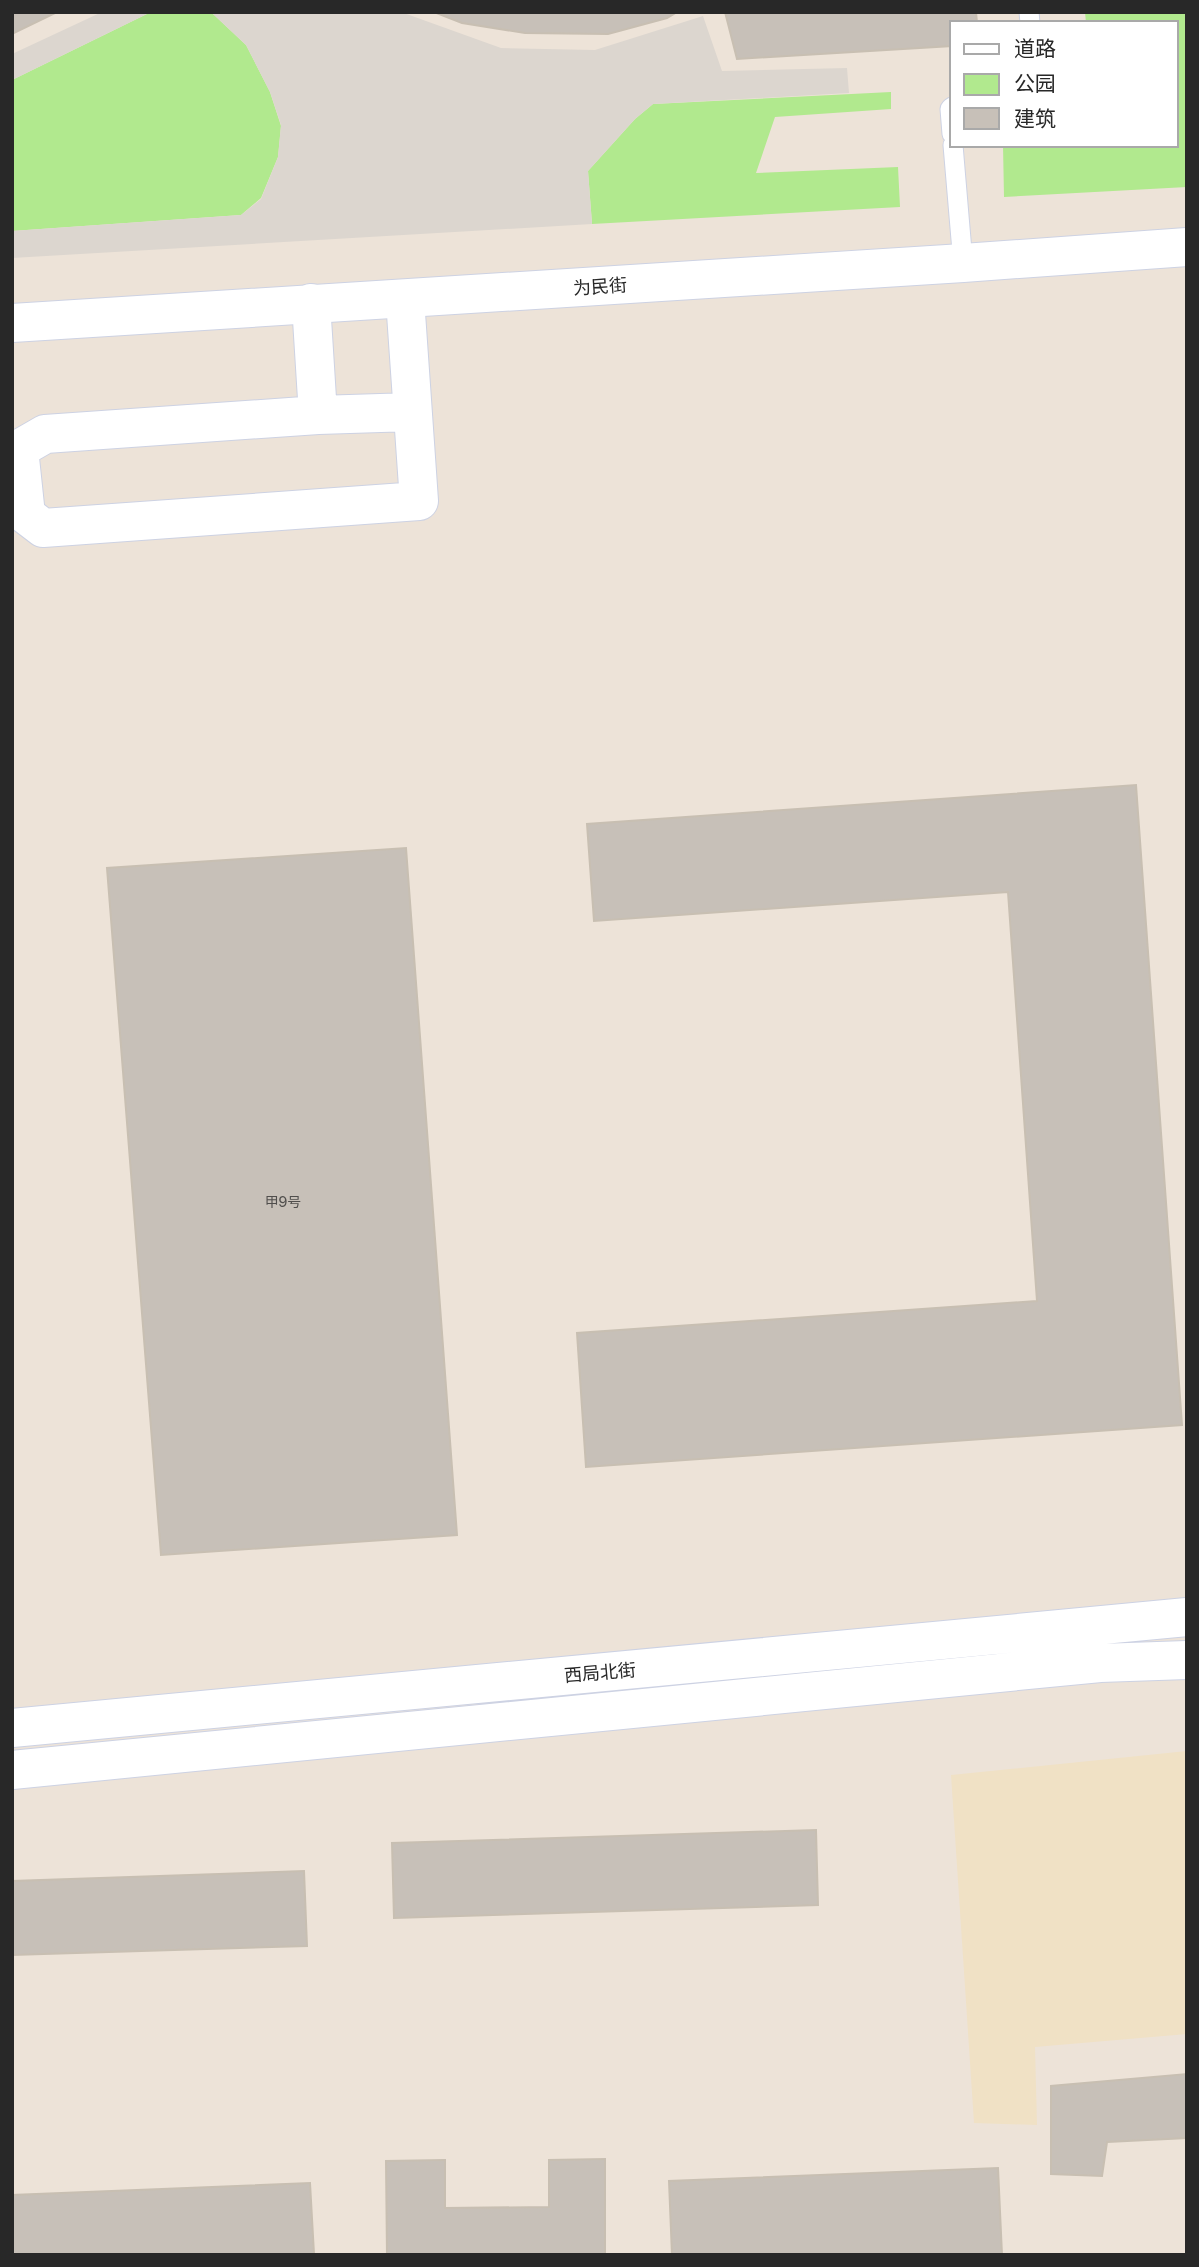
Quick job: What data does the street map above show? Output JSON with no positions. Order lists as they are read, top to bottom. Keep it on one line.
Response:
{"streets":{"street":["为民街","西局北街"]},"house_numbers":["甲9号"],"legend":["道路","公园","建筑"]}
